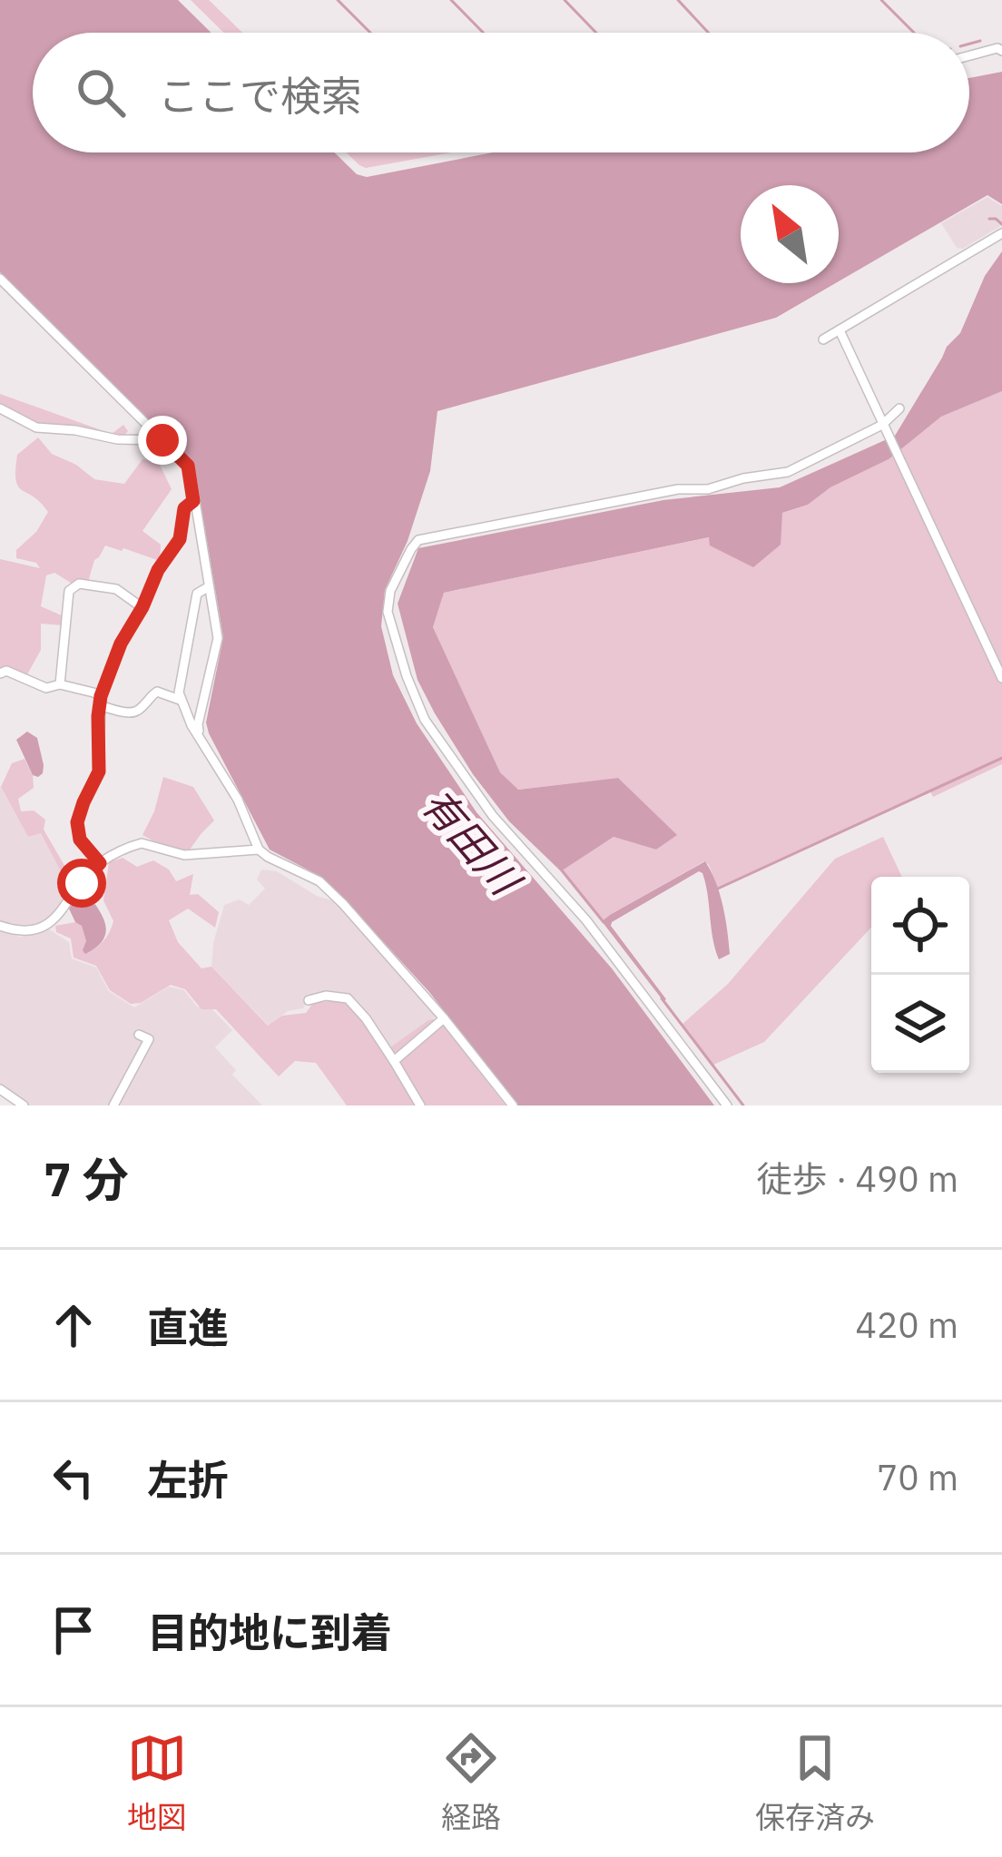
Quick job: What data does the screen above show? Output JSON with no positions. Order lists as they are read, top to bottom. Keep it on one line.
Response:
{"water":["有田川"],"north":"top left","page":{"search":"ここで検索","heading":["7 分","徒歩 · 490 m"],"list":[["直進","420 m"],["左折","70 m"],"目的地に到着"],"nav":["地図","経路","保存済み"]}}
